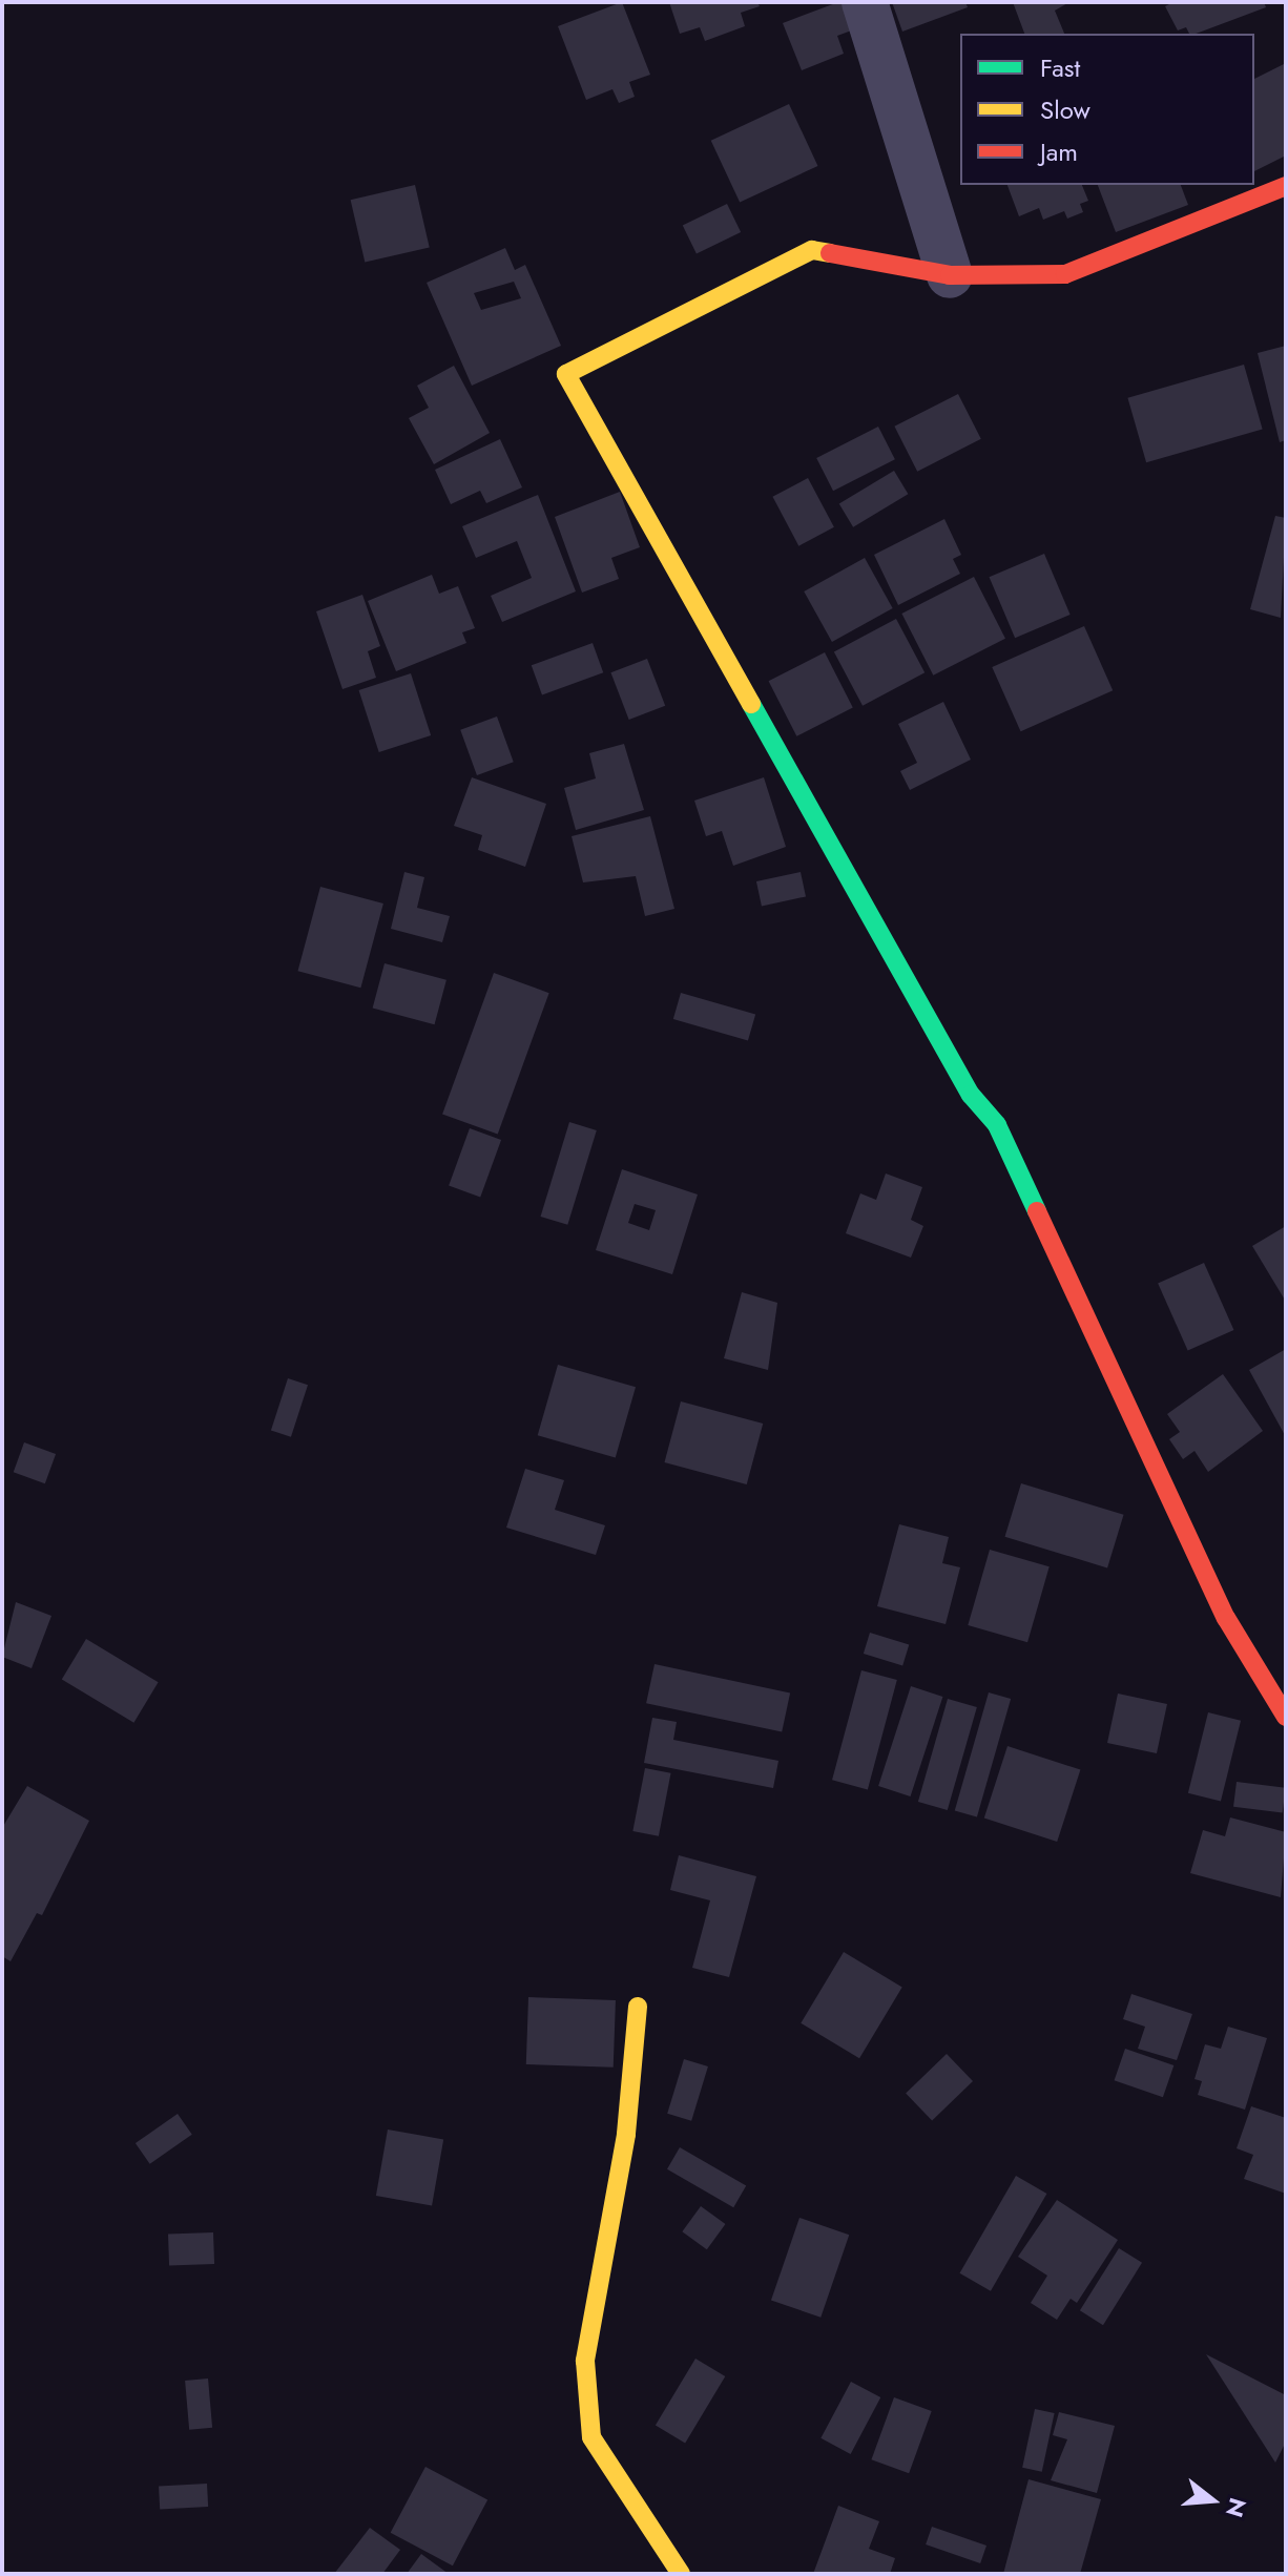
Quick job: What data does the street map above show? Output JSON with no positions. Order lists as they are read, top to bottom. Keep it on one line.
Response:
{"legend":["Fast","Slow","Jam"],"north":"right"}
